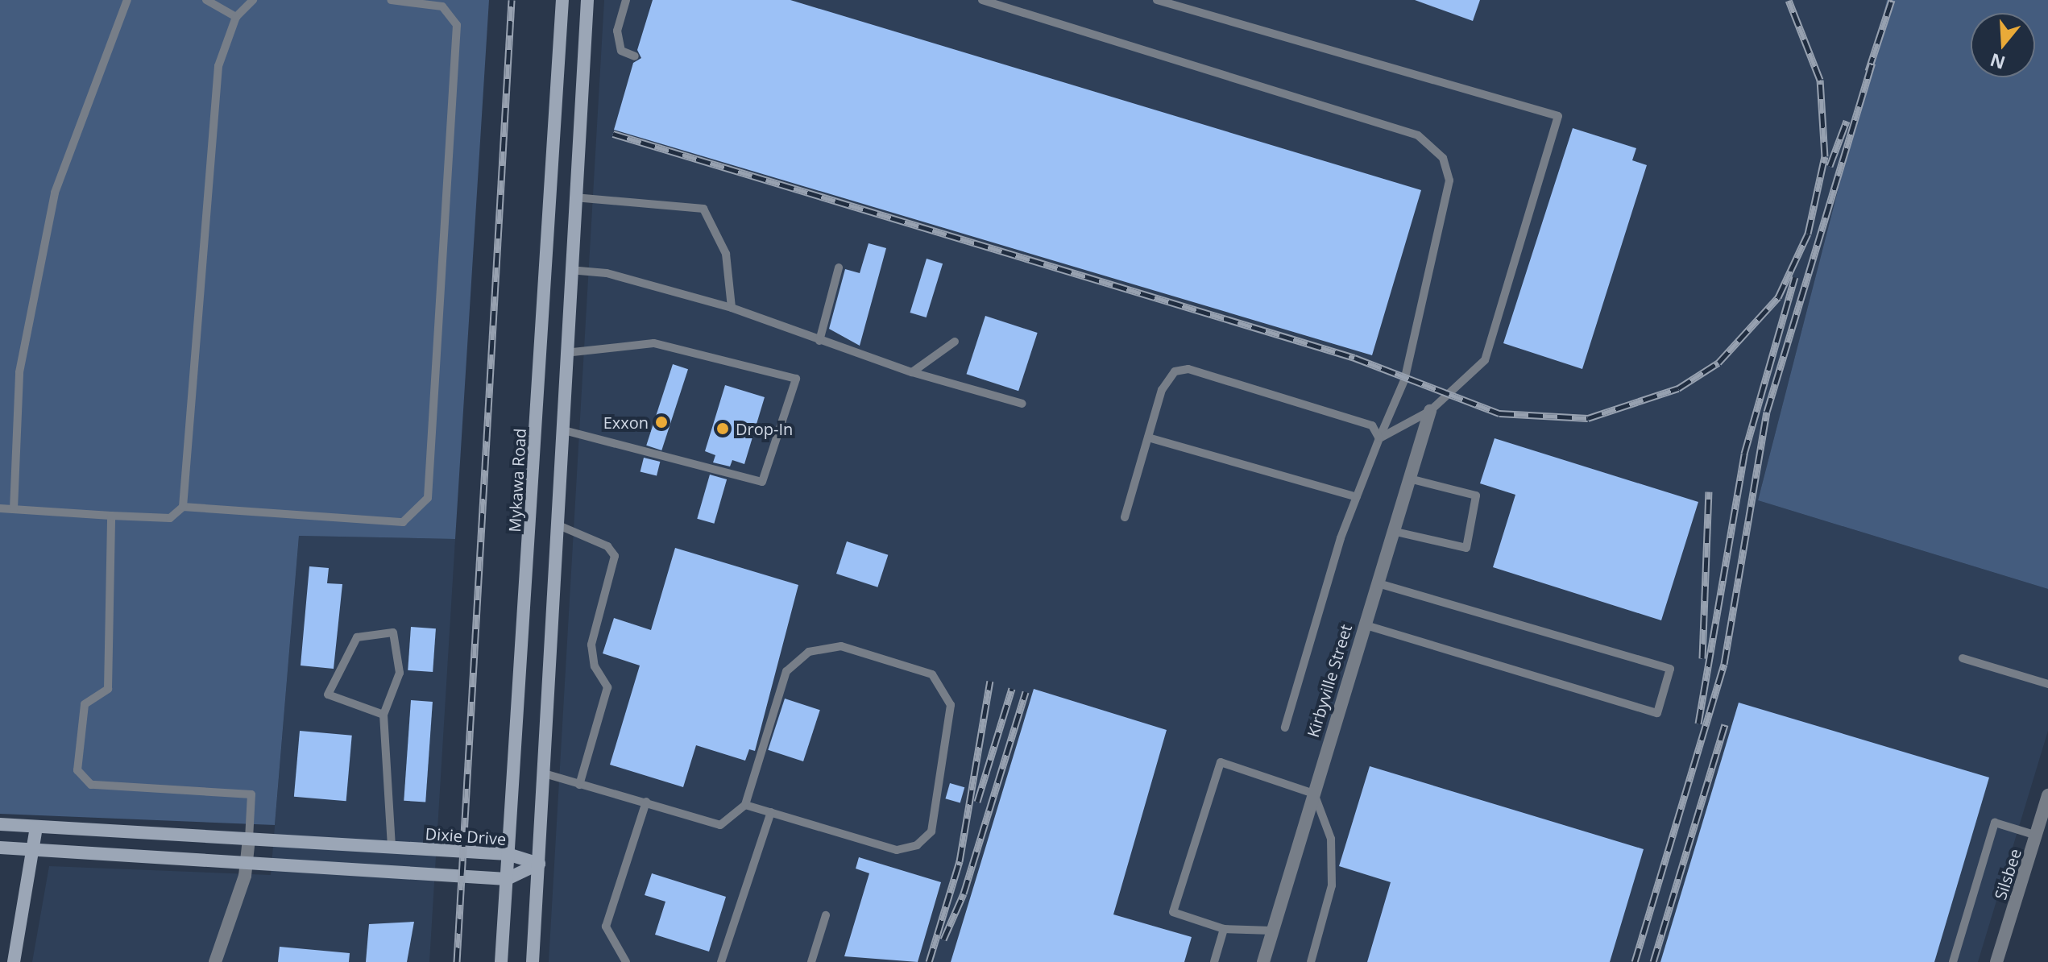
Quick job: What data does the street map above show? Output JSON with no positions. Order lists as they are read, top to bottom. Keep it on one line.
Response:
{"streets":{"main road":["Mykawa Road","Dixie Drive"],"street":["Kirbyville Street","Silsbee"]},"crossings":[["Mykawa Road","Dixie Drive"]],"places":["Exxon","Drop-In"],"north":"bottom"}
